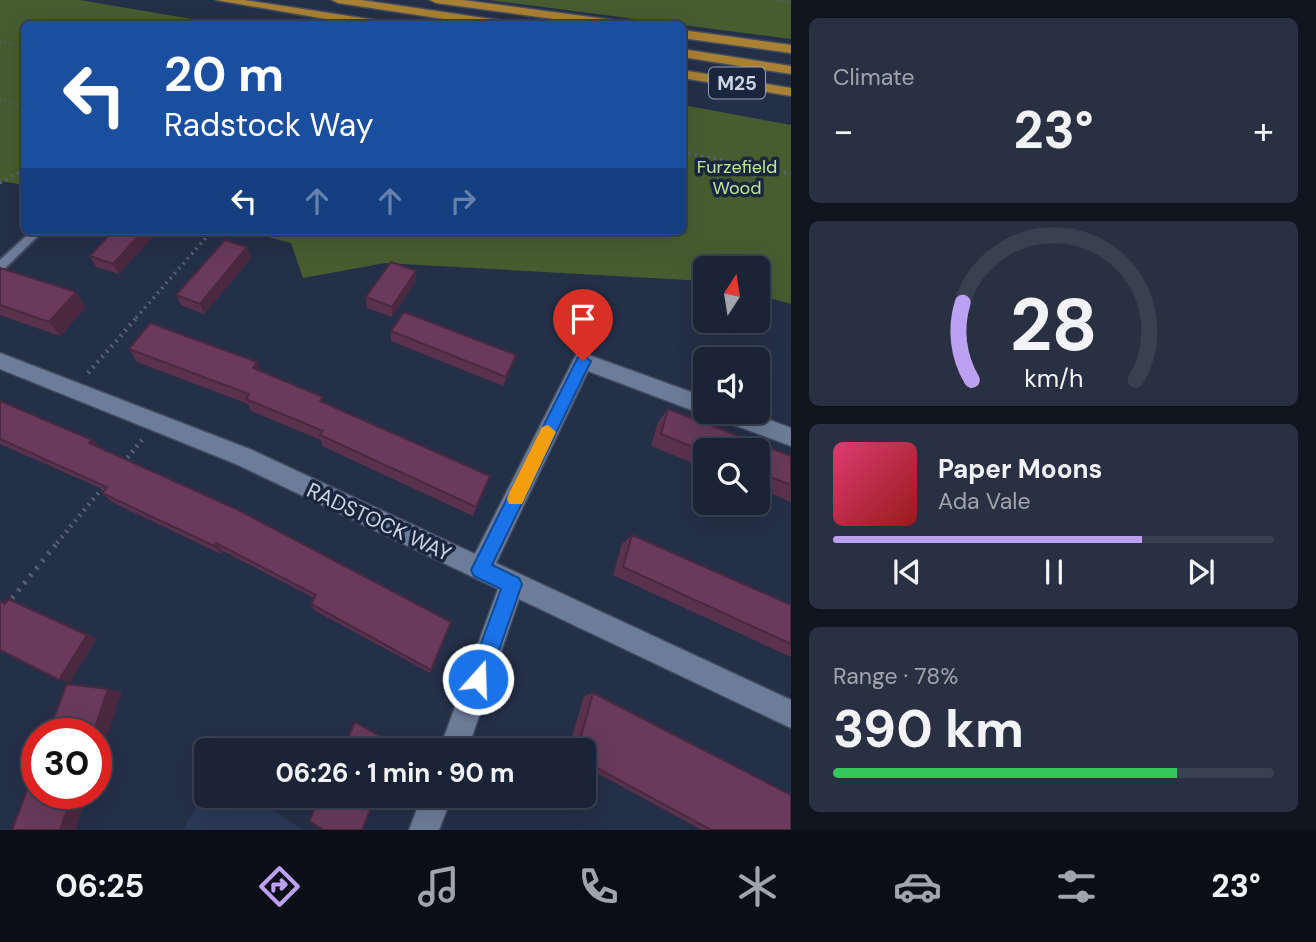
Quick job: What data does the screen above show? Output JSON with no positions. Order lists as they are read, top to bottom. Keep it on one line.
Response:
{"streets":{"highway":["M25"],"street":["RADSTOCK WAY"]},"parks":["Furzefield Wood"],"north":"top","page":{"tile":["Climate",["Range · 78%","390 km"]],"turn":["20 m","Radstock Way"],"heat":["−","23°","+"],"song":["Paper Moons","Ada Vale"],"limit":"30","trip":"06:26 · 1 min · 90 m","tabs":["06:25","23°"],"gauge":["28","km/h"]}}
